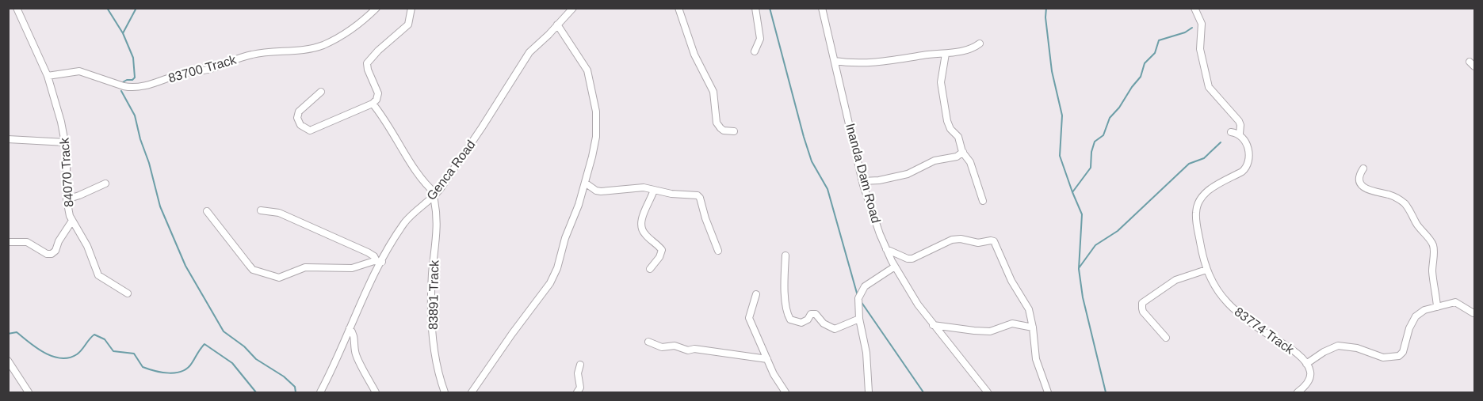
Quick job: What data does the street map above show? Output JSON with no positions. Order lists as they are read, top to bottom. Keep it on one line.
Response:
{"streets":{"street":["83700 Track","Genca Road","84070 Track","Inanda Dam Road","83891 Track","83774 Track"]},"crossings":[["83700 Track","84070 Track"],["Genca Road","83891 Track"]]}
